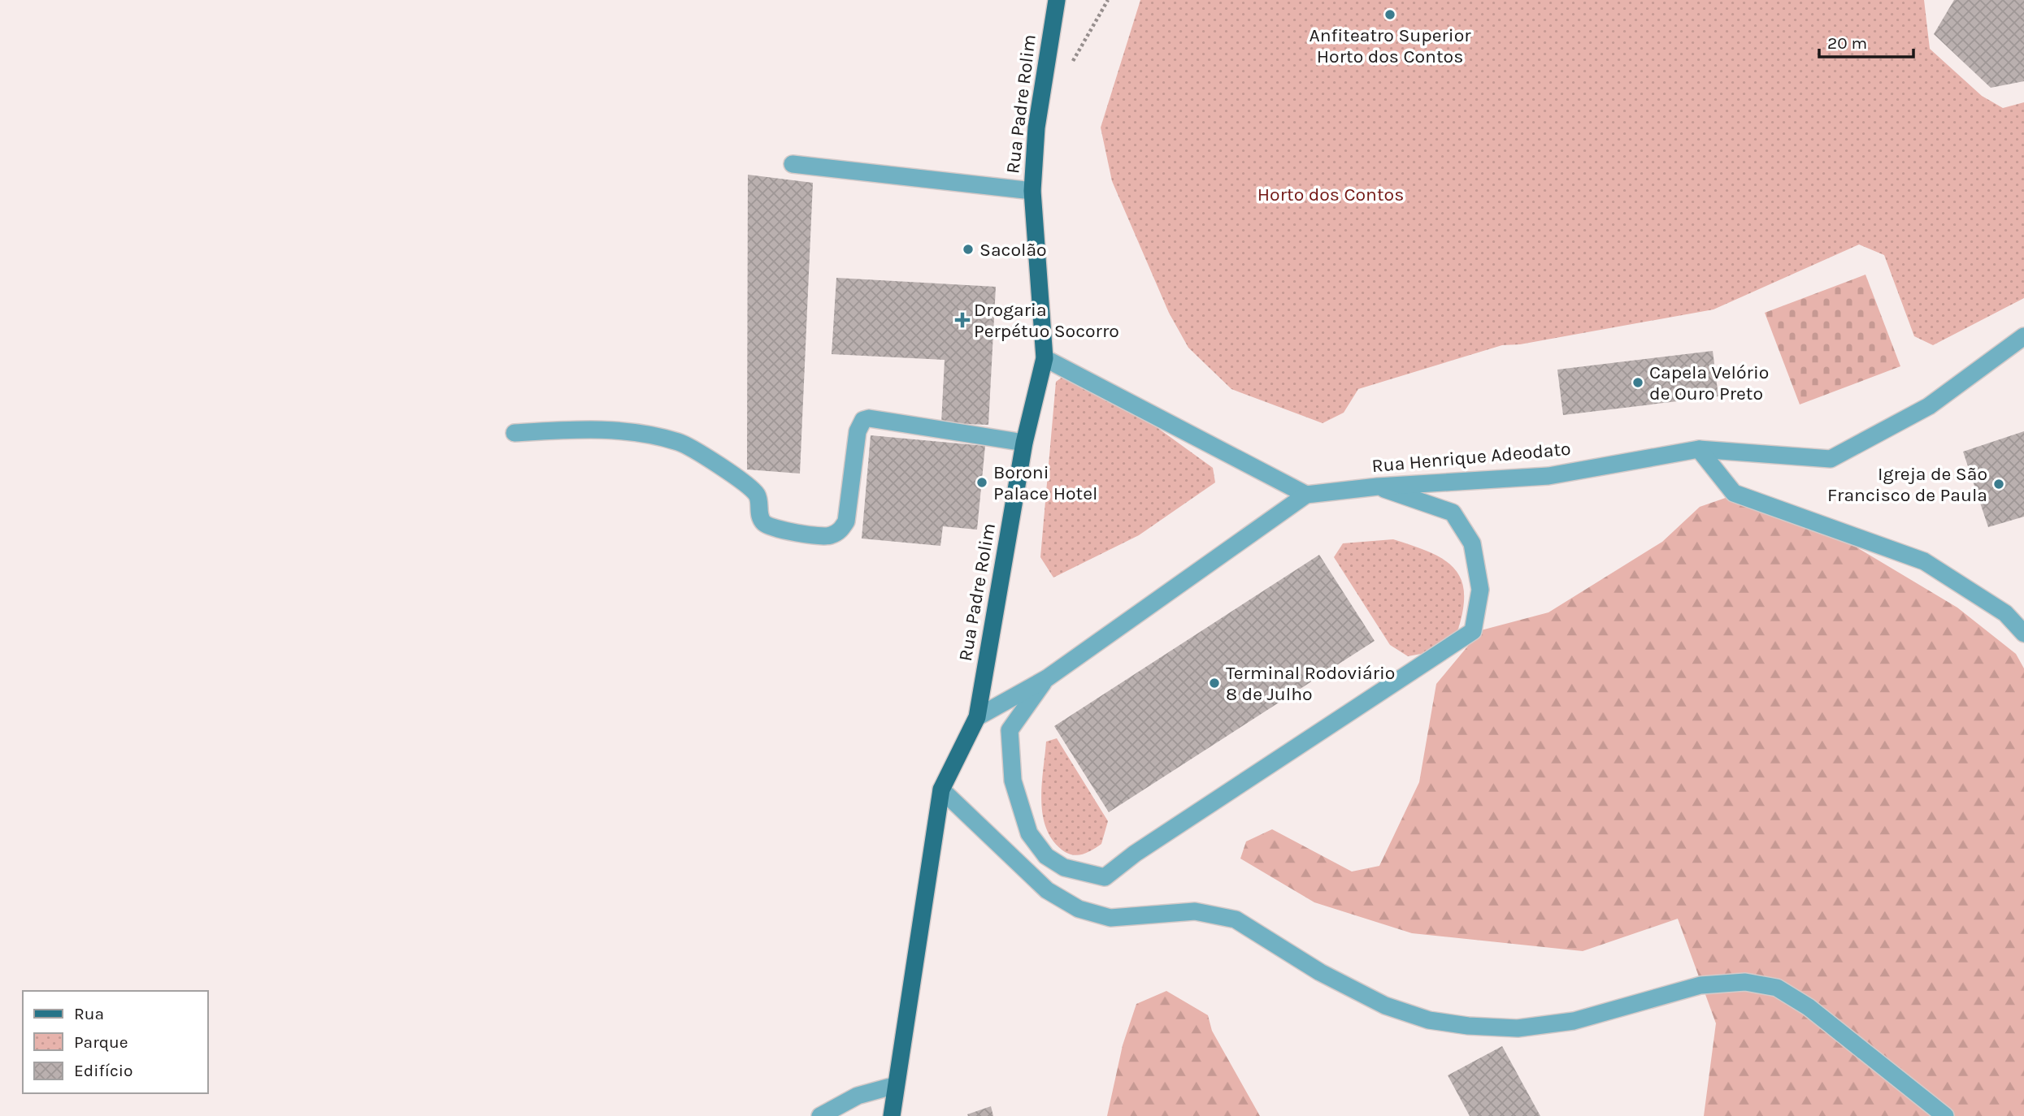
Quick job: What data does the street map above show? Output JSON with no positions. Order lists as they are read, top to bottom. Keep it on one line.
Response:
{"streets":{"main road":["Rua Padre Rolim"],"street":["Rua Henrique Adeodato"]},"parks":["Horto dos Contos"],"places":{"other":["Anfiteatro Superior Horto dos Contos","Sacolão","Capela Velório de Ouro Preto","Boroni Palace Hotel","Igreja de São Francisco de Paula","Terminal Rodoviário 8 de Julho"],"health":["Drogaria Perpétuo Socorro"]},"legend":["Rua","Parque","Edifício"],"scale_bar":"20 m"}
